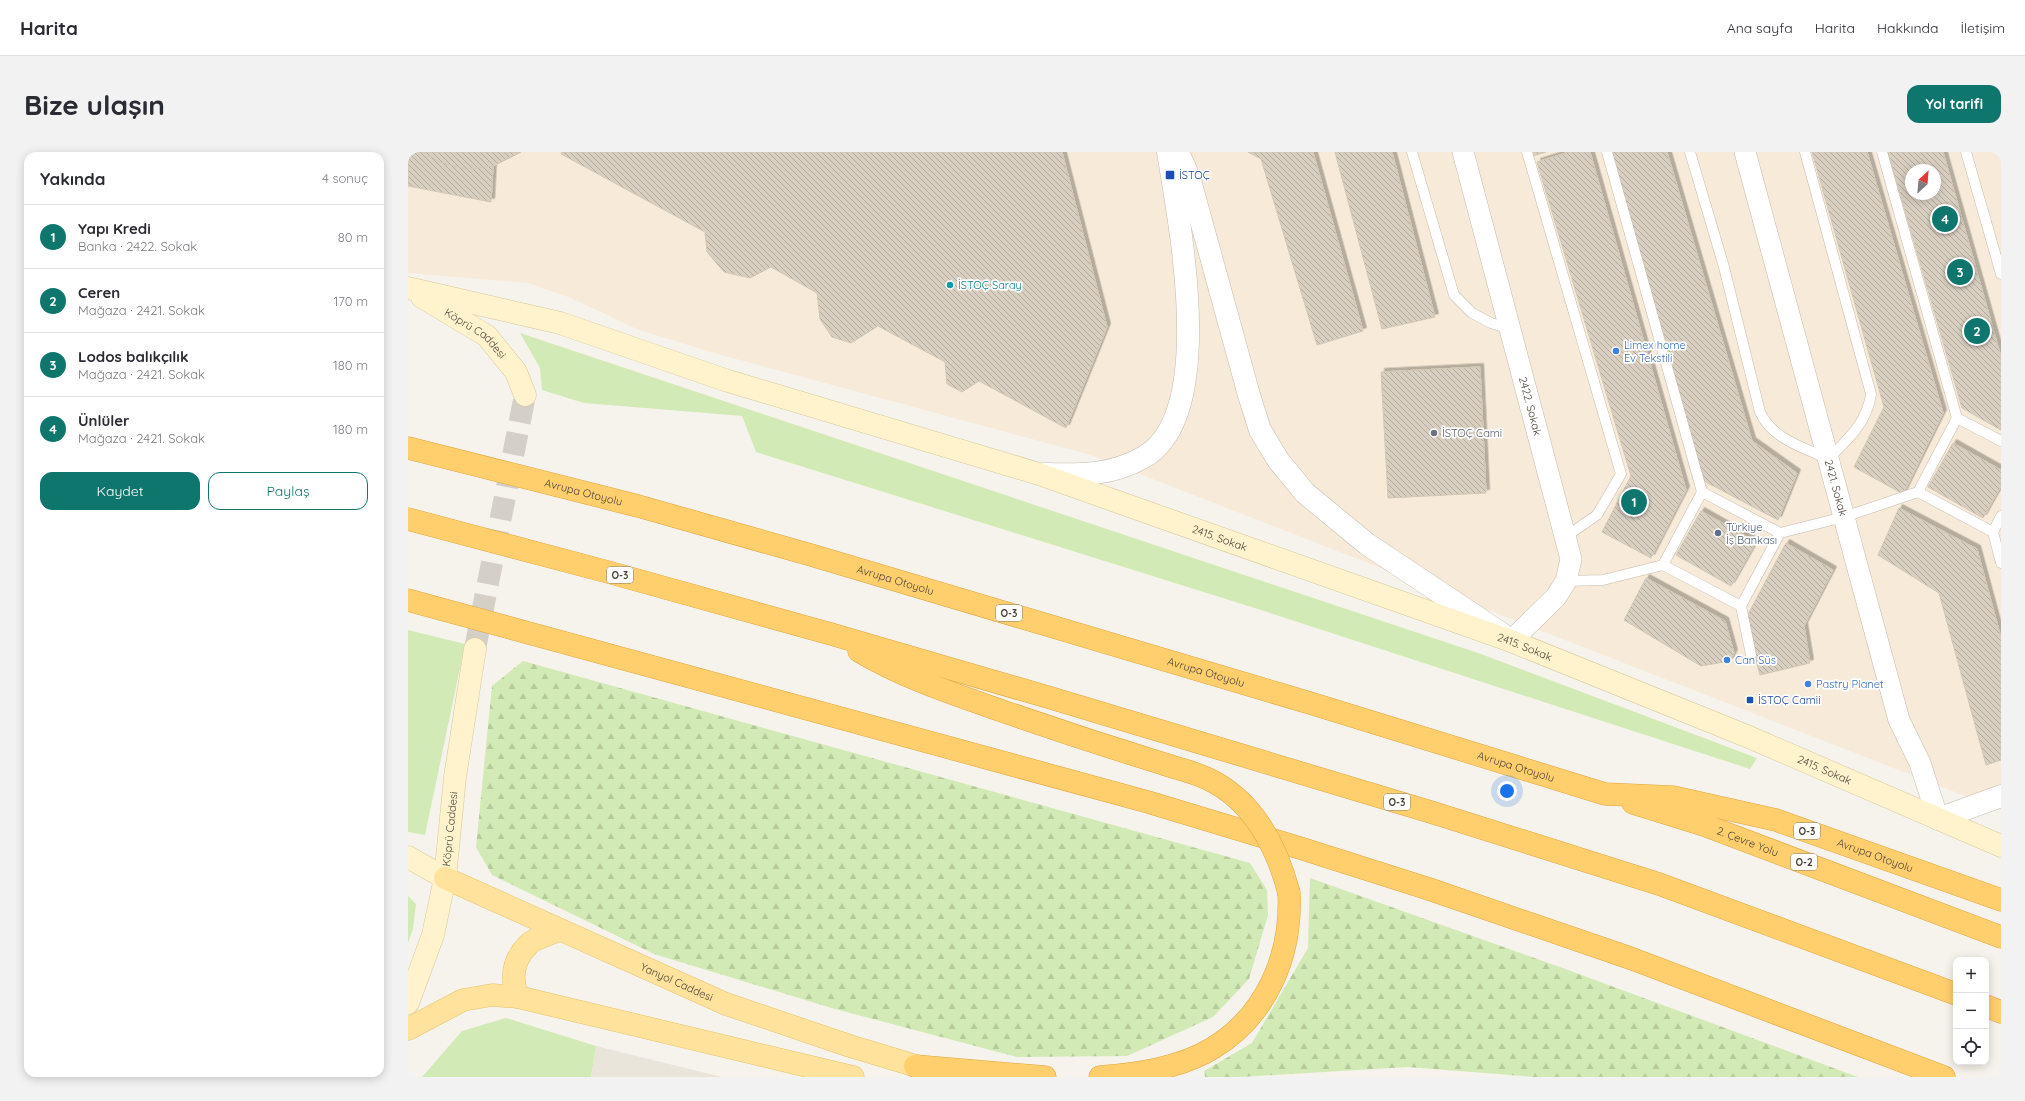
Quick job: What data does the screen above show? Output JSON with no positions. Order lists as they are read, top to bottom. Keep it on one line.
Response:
{"streets":{"highway":["Avrupa Otoyolu","O-3","2. Çevre Yolu","O-2"],"main road":["Köprü Caddesi","2415. Sokak","Yanyol Caddesi"],"street":["2422. Sokak","2421. Sokak"]},"crossings":[["Köprü Caddesi","2415. Sokak"],["Köprü Caddesi","Yanyol Caddesi"],["2422. Sokak","2415. Sokak"],["2421. Sokak","2415. Sokak"],["Avrupa Otoyolu","2. Çevre Yolu"]],"places":{"transit":["İSTOÇ","İSTOÇ Camii"],"other":["İSTOÇ Saray","Limex home Ev Tekstili","İSTOÇ Cami","Türkiye İş Bankası","Can Süs","Pastry Planet"]},"north":"top right","page":{"header":"Harita","nav":["Ana sayfa","Harita","Hakkında","İletişim"],"buttons":["Yol tarifi",["Kaydet","Paylaş"]],"title":"Bize ulaşın","heading":["Yakında","4 sonuç"],"list":[{"mark":"1","name":"Yapı Kredi","note":"Banka · 2422. Sokak","value":"80 m"},{"mark":"2","name":"Ceren","note":"Mağaza · 2421. Sokak","value":"170 m"},{"mark":"3","name":"Lodos balıkçılık","note":"Mağaza · 2421. Sokak","value":"180 m"},{"mark":"4","name":"Ünlüler","note":"Mağaza · 2421. Sokak","value":"180 m"}],"pins":["4","3","2","1"],"map_buttons":["+","−"]}}
